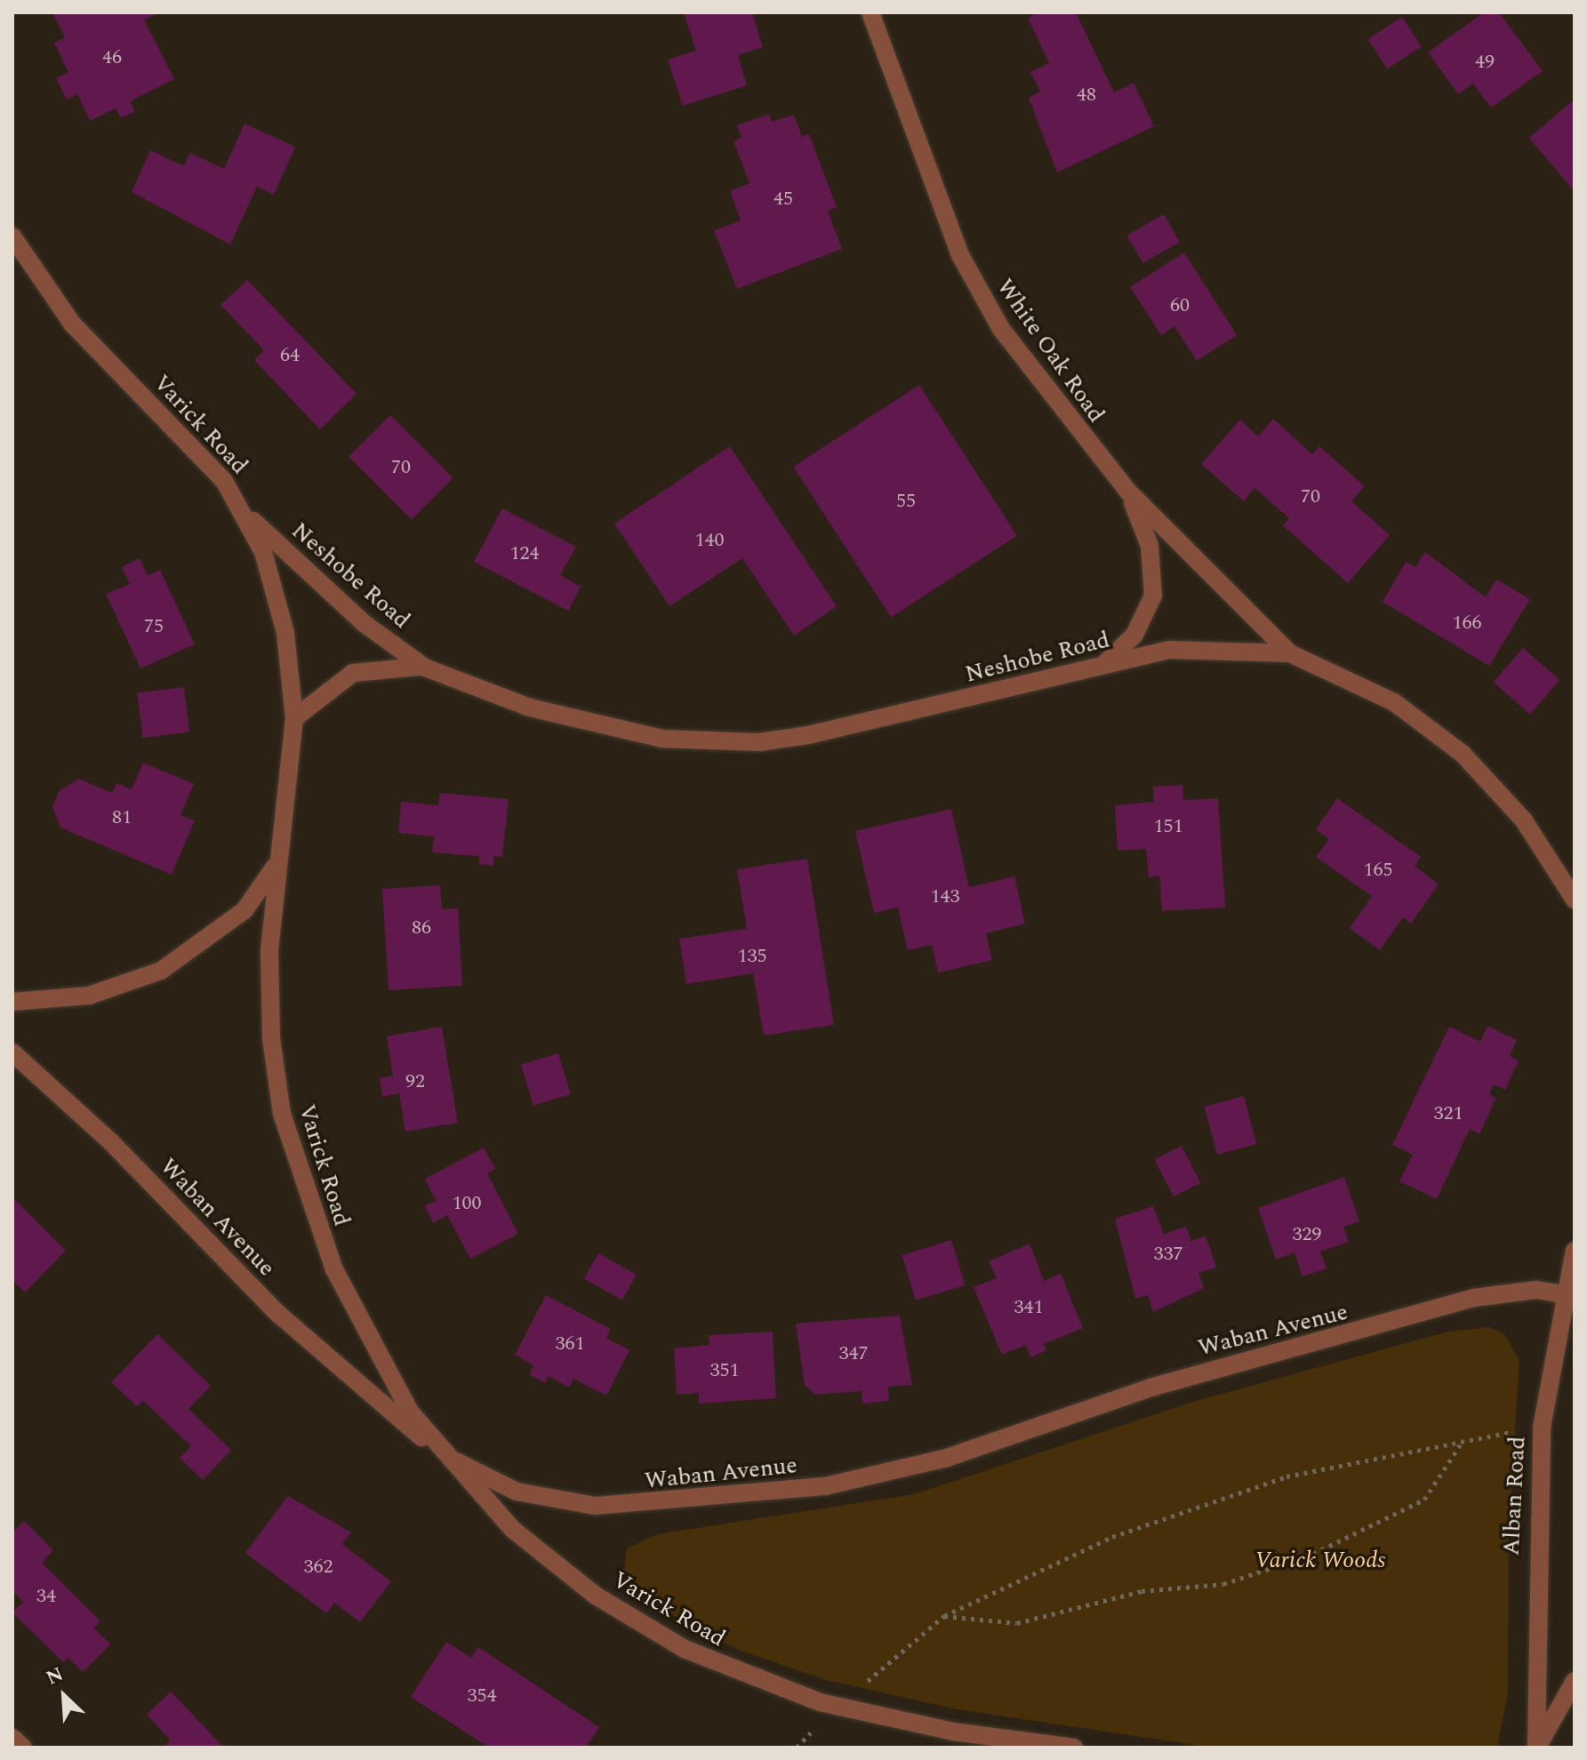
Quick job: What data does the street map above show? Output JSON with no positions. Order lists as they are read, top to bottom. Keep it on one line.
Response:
{"streets":{"street":["White Oak Road","Varick Road","Neshobe Road","Waban Avenue","Alban Road"]},"crossings":[["White Oak Road","Neshobe Road"],["Varick Road","Neshobe Road"],["Varick Road","Waban Avenue"],["Waban Avenue","Alban Road"]],"parks":["Varick Woods"],"house_numbers":["46","49","48","45","60","64","70","70","55","140","124","166","75","81","151","165","143","86","135","92","321","100","329","337","341","361","347","351","362","34","354"],"north":"top left"}
